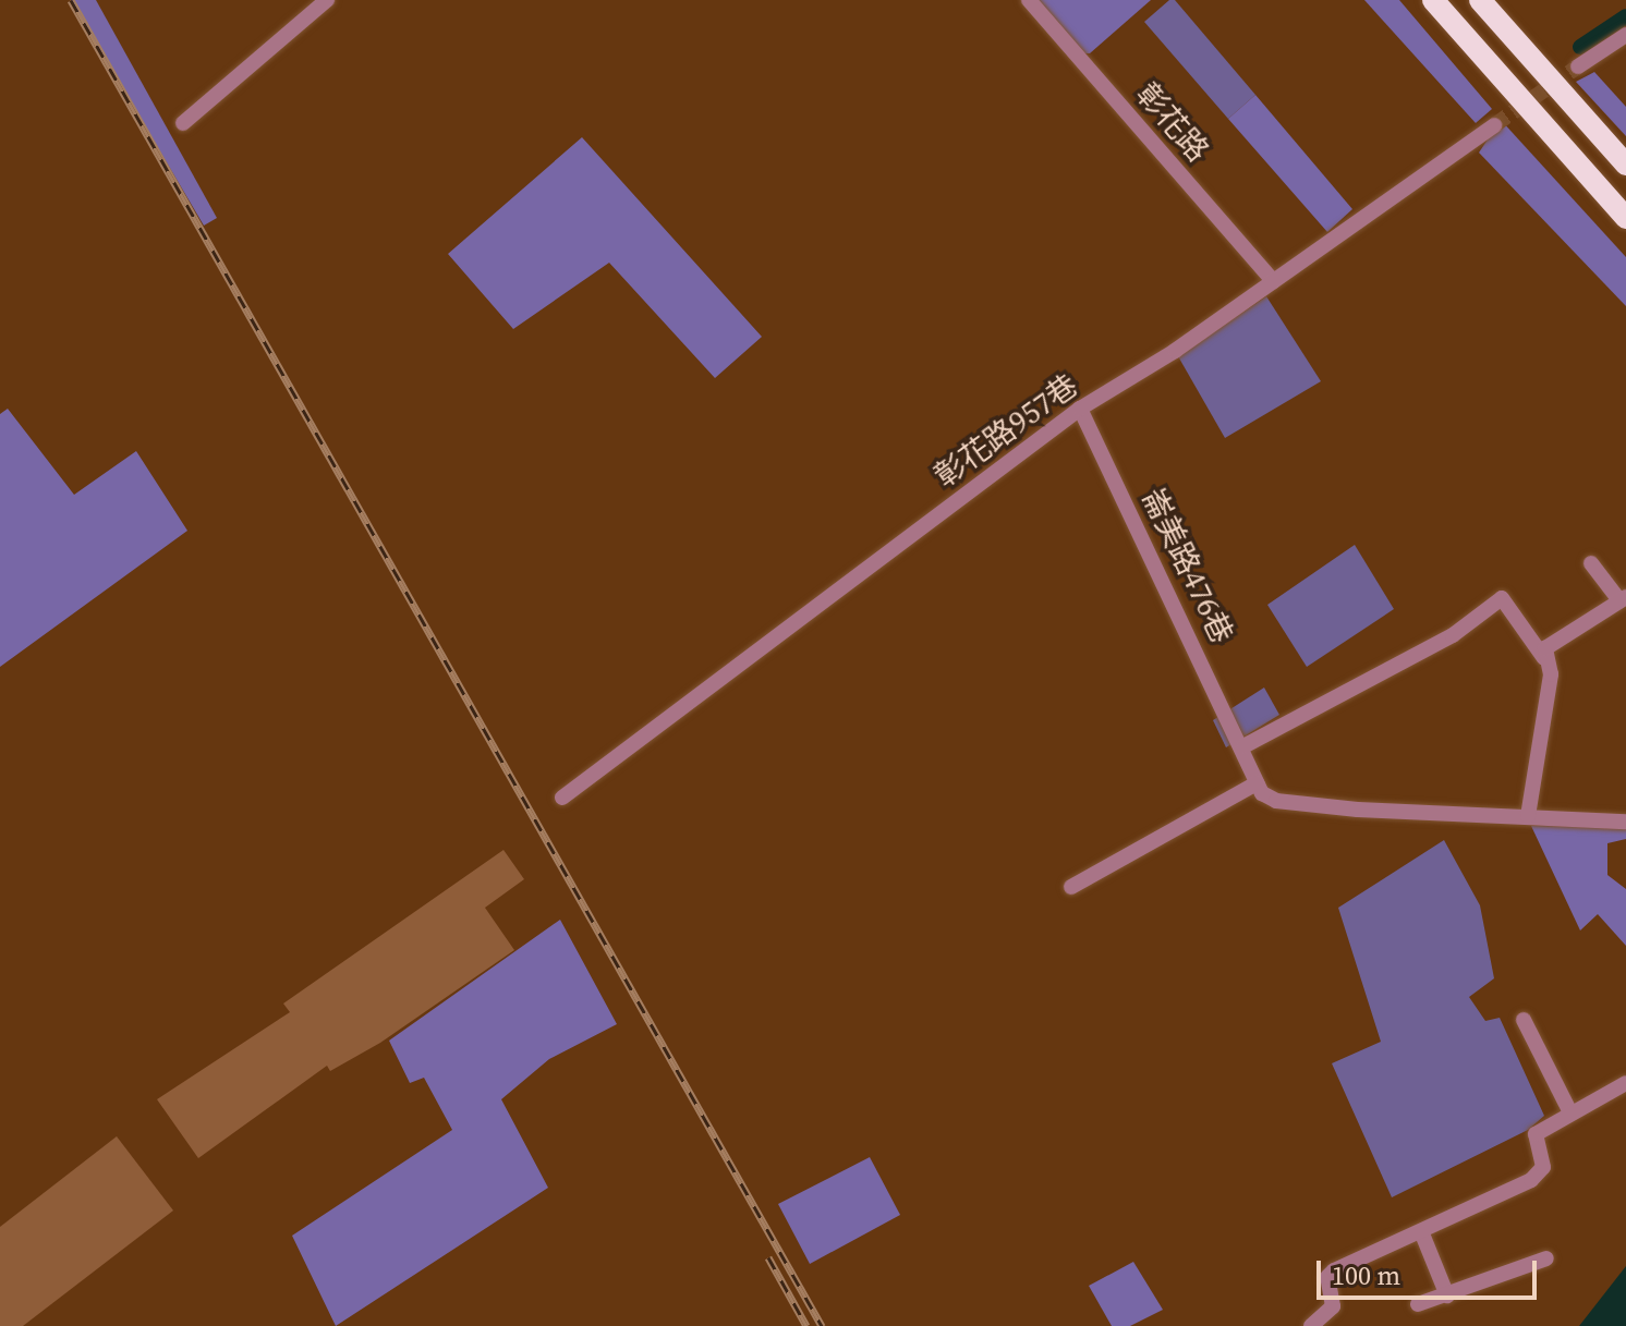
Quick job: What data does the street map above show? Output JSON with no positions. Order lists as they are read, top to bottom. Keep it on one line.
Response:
{"streets":{"street":["彰花路","彰花路957巷","崙美路476巷"]},"crossings":[["彰花路","彰花路957巷"],["彰花路957巷","崙美路476巷"]],"scale_bar":"100 m"}
